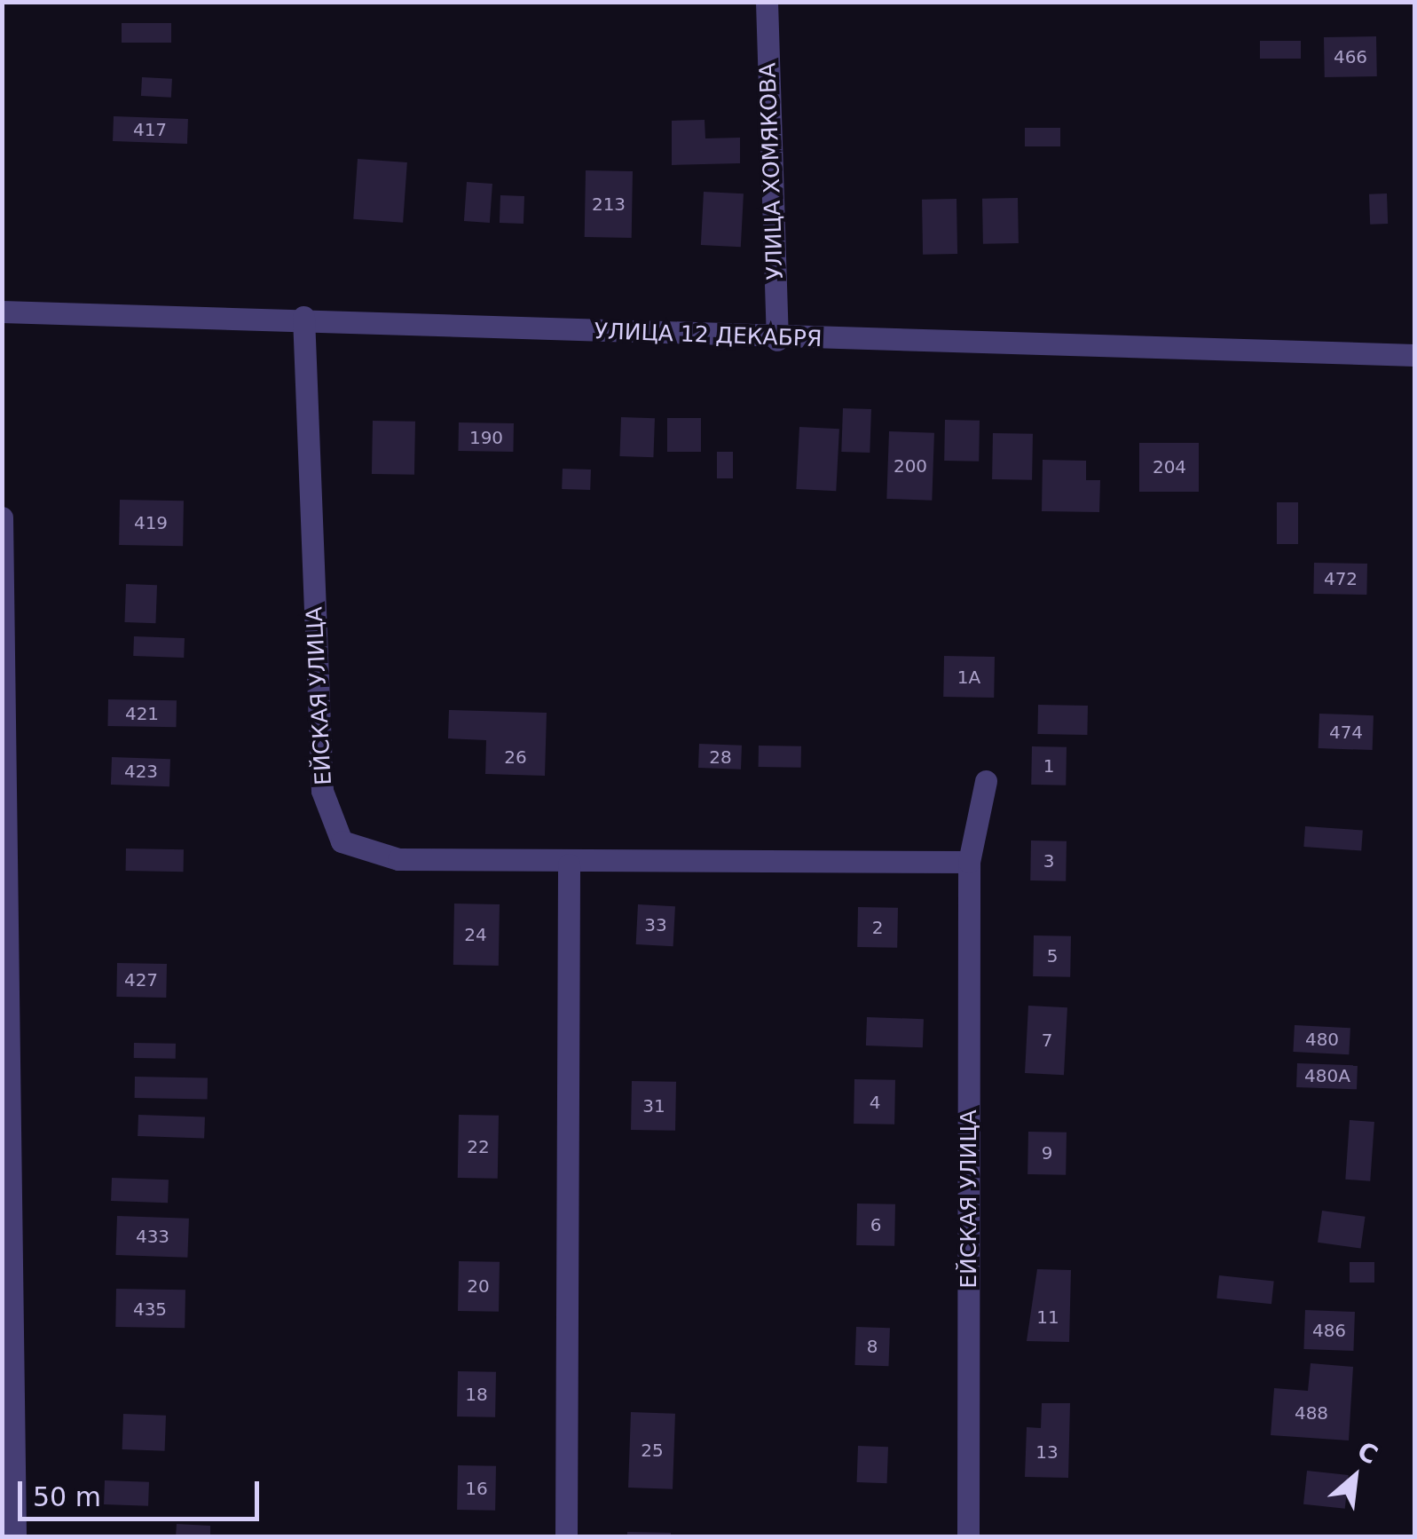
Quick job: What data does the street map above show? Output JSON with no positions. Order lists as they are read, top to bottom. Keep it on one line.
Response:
{"streets":{"street":["УЛИЦА ХОМЯКОВА","УЛИЦА 12 ДЕКАБРЯ","ЕЙСКАЯ УЛИЦА"]},"crossings":[["УЛИЦА ХОМЯКОВА","УЛИЦА 12 ДЕКАБРЯ"],["УЛИЦА 12 ДЕКАБРЯ","ЕЙСКАЯ УЛИЦА"]],"house_numbers":["466","417","213","190","200","204","419","472","1А","421","474","26","28","1","423","3","33","2","24","5","427","480","7","480А","4","31","22","9","6","433","20","435","11","486","8","18","488","25","13","16"],"scale_bar":"50 m","north":"top right"}
